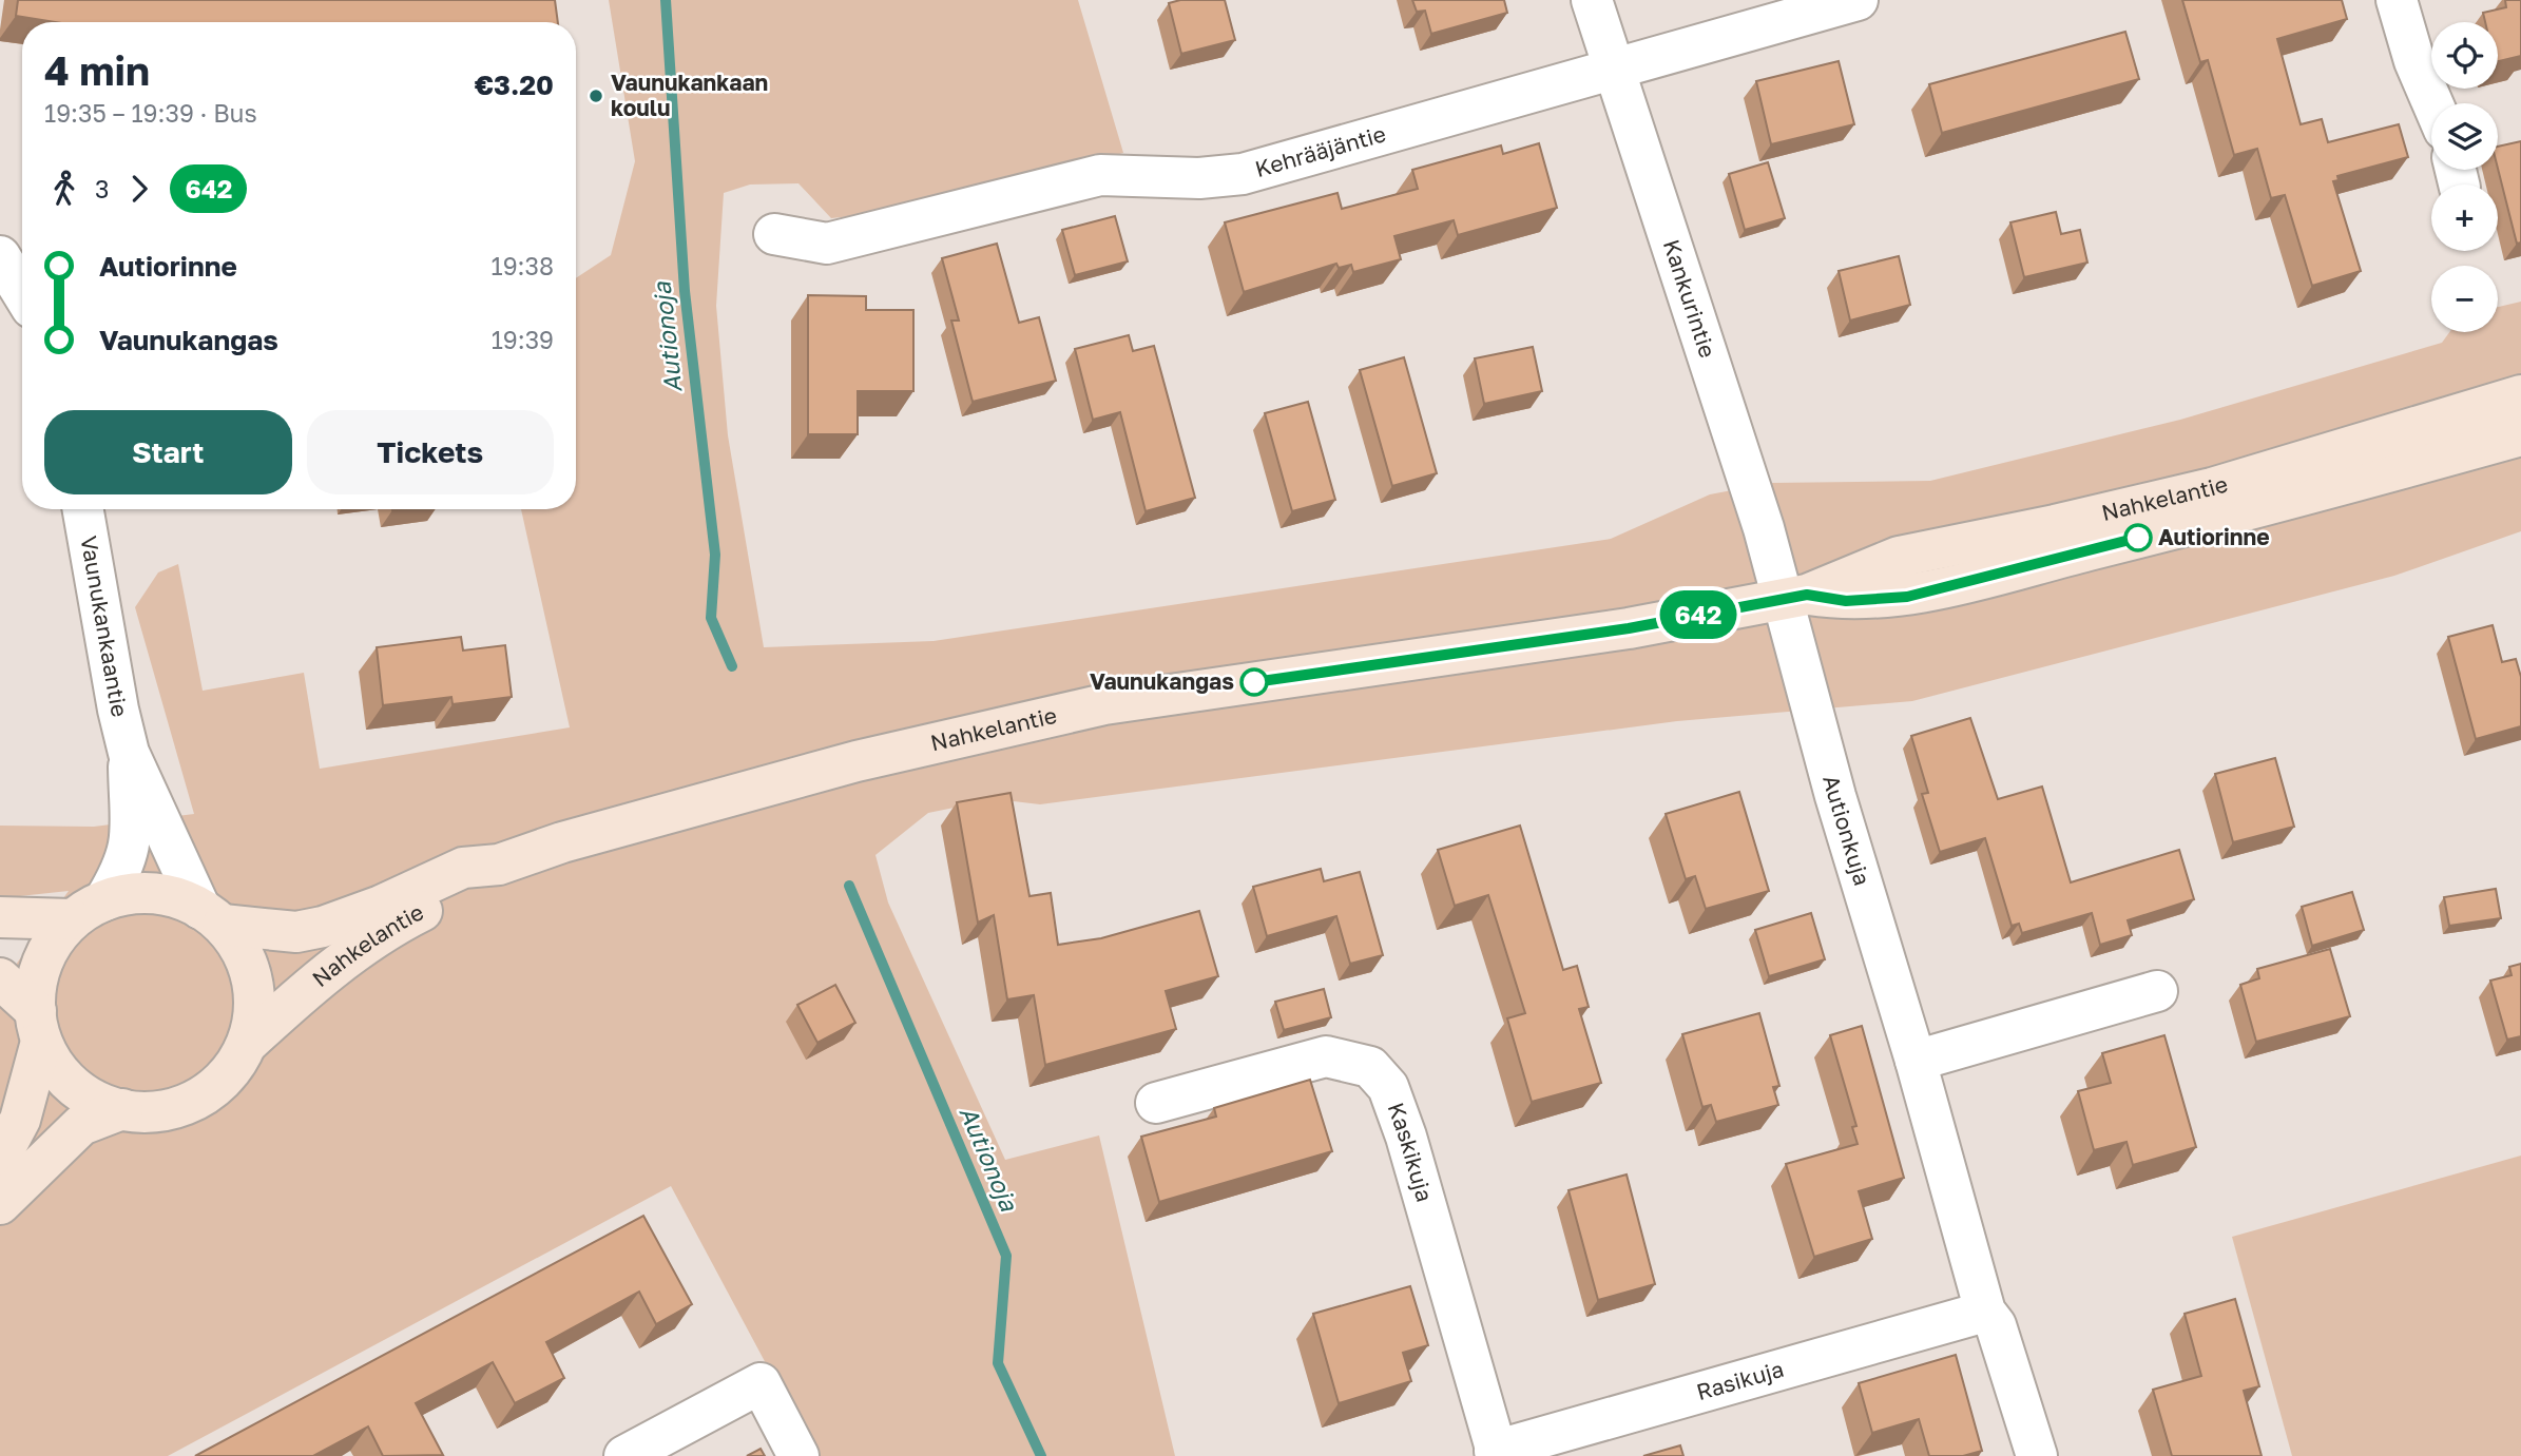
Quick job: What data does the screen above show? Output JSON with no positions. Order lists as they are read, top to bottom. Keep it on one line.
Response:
{"streets":{"main road":["Nahkelantie"],"street":["Kehrääjäntie","Kankurintie","Vaunukankaantie","Autionkuja","Kaskikuja","Rasikuja"]},"crossings":[["Kehrääjäntie","Kankurintie"],["Kankurintie","Nahkelantie"],["Kankurintie","Autionkuja"],["Nahkelantie","Vaunukankaantie"],["Nahkelantie","Autionkuja"],["Autionkuja","Rasikuja"],["Kaskikuja","Rasikuja"]],"water":["Autionoja"],"places":["Vaunukankaan koulu","Autiorinne","Vaunukangas"],"lines":["bus line 642"],"page":{"on_map":"642","map_buttons":["+","−"],"heading":["4 min","19:35 – 19:39 · Bus","€3.20"],"legs":["3","642"],"list":[{"name":"Autiorinne","value":"19:38"},{"name":"Vaunukangas","value":"19:39"}],"buttons":["Start","Tickets"]}}
